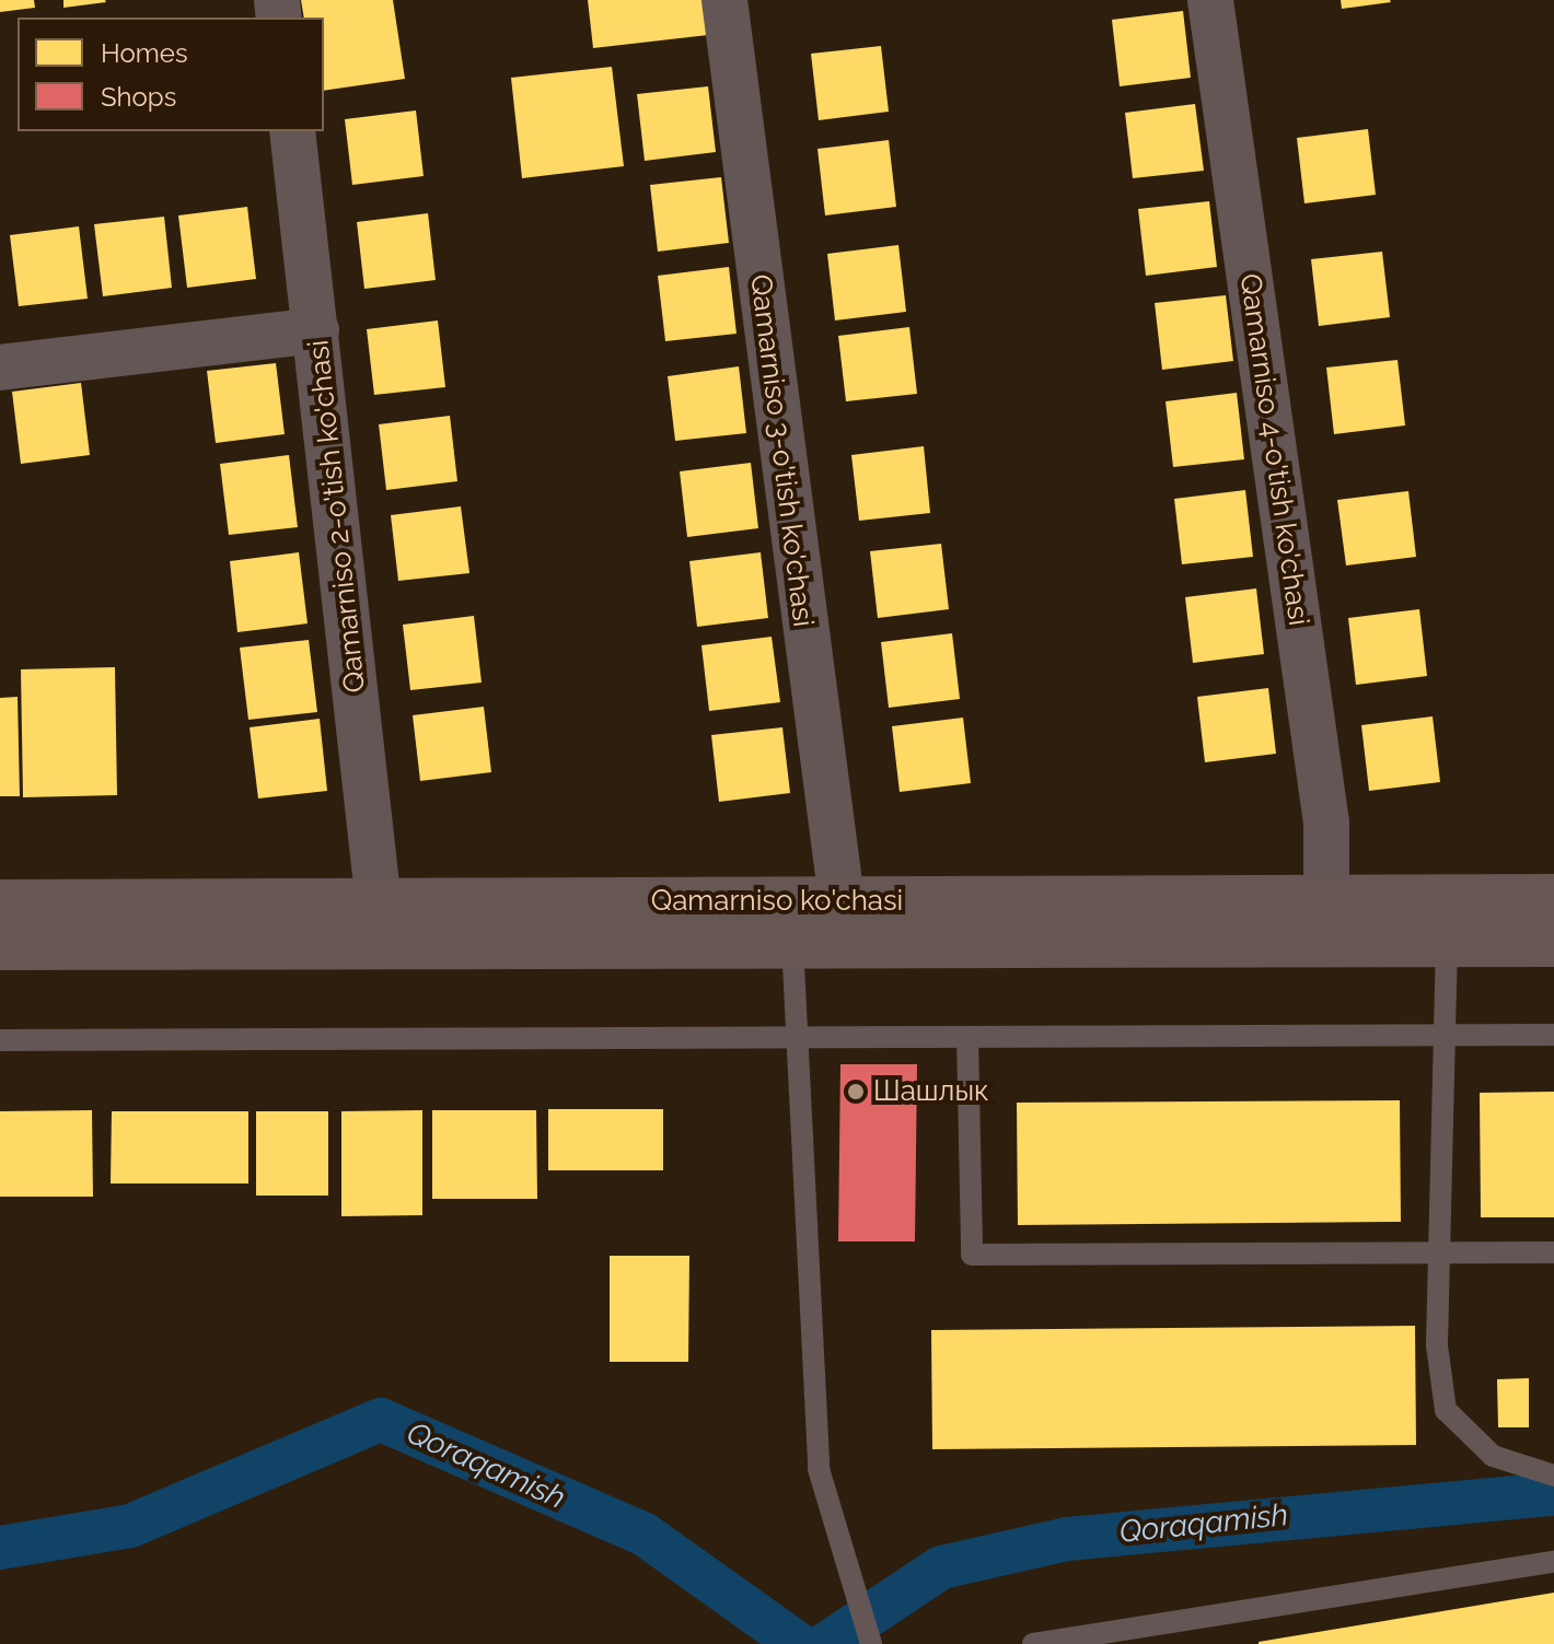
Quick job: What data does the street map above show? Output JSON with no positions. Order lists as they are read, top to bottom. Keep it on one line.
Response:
{"streets":{"main road":["Qamarniso ko'chasi"],"street":["Qamarniso 4-o'tish ko'chasi","Qamarniso 3-o'tish ko'chasi","Qamarniso 2-o'tish ko'chasi"]},"crossings":[["Qamarniso 4-o'tish ko'chasi","Qamarniso ko'chasi"],["Qamarniso 3-o'tish ko'chasi","Qamarniso ko'chasi"],["Qamarniso 2-o'tish ko'chasi","Qamarniso ko'chasi"]],"water":["Qoraqamish"],"places":["Шашлык"],"legend":["Homes","Shops"]}
